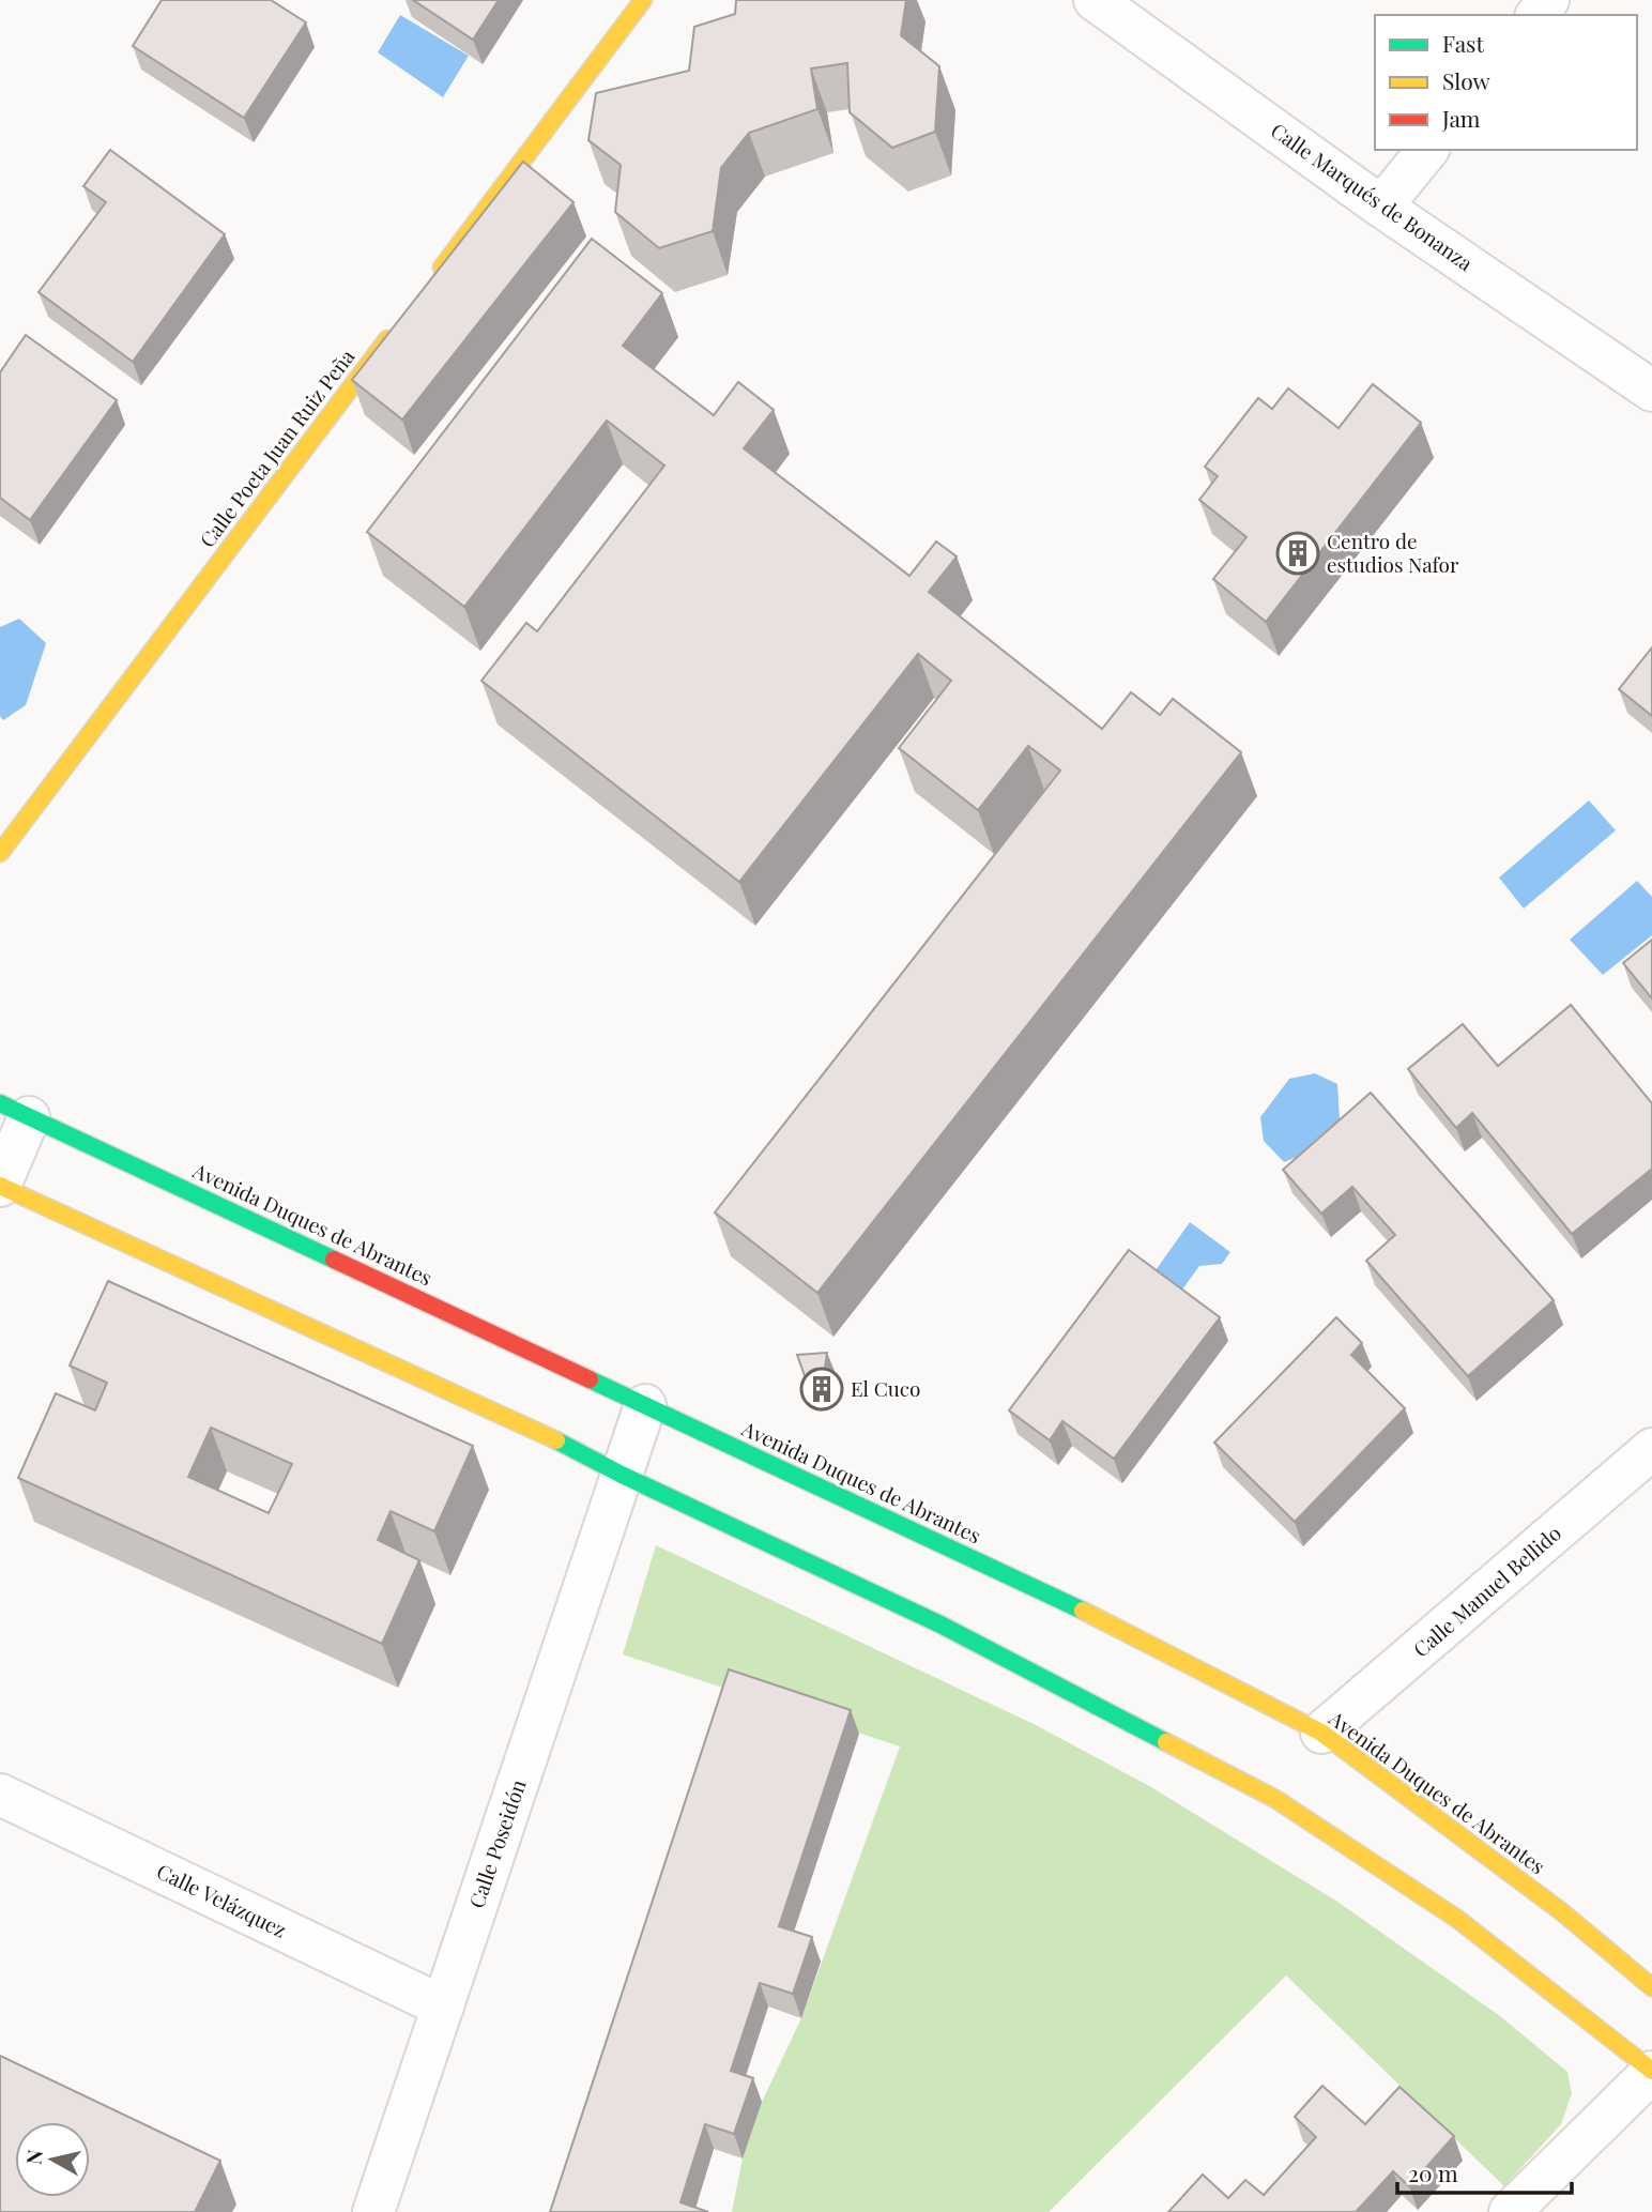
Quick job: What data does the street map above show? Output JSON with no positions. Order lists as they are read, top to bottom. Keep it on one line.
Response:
{"streets":{"main road":["Calle Poeta Juan Ruiz Peña","Avenida Duques de Abrantes"],"street":["Calle Marqués de Bonanza","Calle Manuel Bellido","Calle Poseidón","Calle Velázquez"]},"crossings":[["Avenida Duques de Abrantes","Calle Manuel Bellido"],["Avenida Duques de Abrantes","Calle Poseidón"],["Calle Poseidón","Calle Velázquez"]],"places":{"building":["Centro de estudios Nafor","El Cuco"]},"legend":["Fast","Slow","Jam"],"scale_bar":"20 m","north":"left"}
